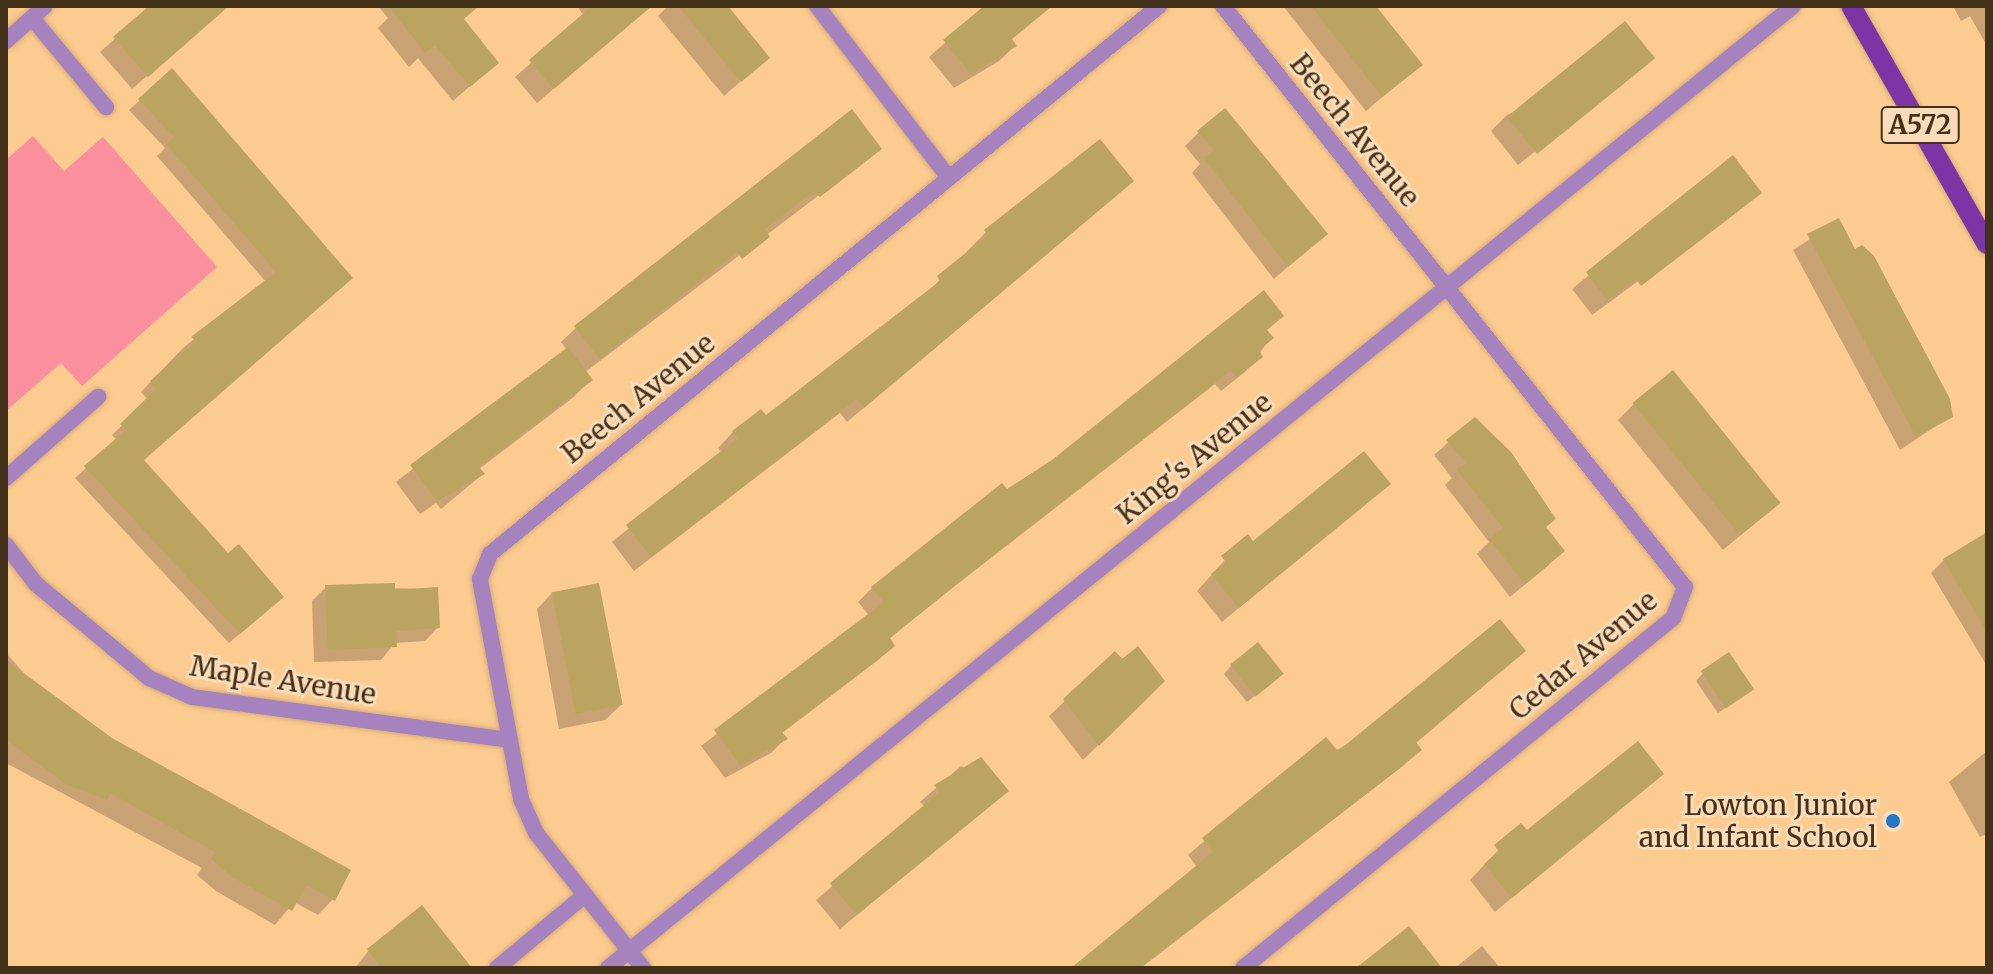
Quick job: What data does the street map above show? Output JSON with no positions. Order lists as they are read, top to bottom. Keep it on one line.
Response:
{"streets":{"main road":["A572"],"street":["Beech Avenue","King's Avenue","Cedar Avenue","Maple Avenue"]},"crossings":[["Beech Avenue","King's Avenue"],["Beech Avenue","Cedar Avenue"],["Beech Avenue","Maple Avenue"],["King's Avenue","Cedar Avenue"]],"places":["Lowton Junior and Infant School"]}
